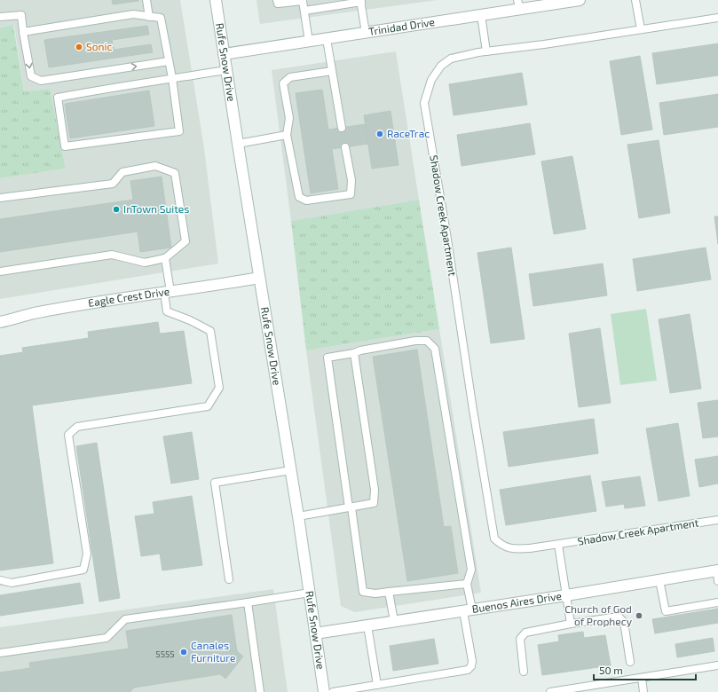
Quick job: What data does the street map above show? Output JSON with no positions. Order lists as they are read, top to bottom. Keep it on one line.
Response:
{"streets":{"street":["Trinidad Drive","Rufe Snow Drive","Eagle Crest Drive","Buenos Aires Drive"],"lane":["Shadow Creek Apartment"]},"crossings":[["Trinidad Drive","Rufe Snow Drive"],["Rufe Snow Drive","Eagle Crest Drive"],["Rufe Snow Drive","Buenos Aires Drive"]],"places":["Sonic","RaceTrac","InTown Suites","Church of God of Prophecy","Canales Furniture"],"house_numbers":["5555"],"scale_bar":"50 m"}
